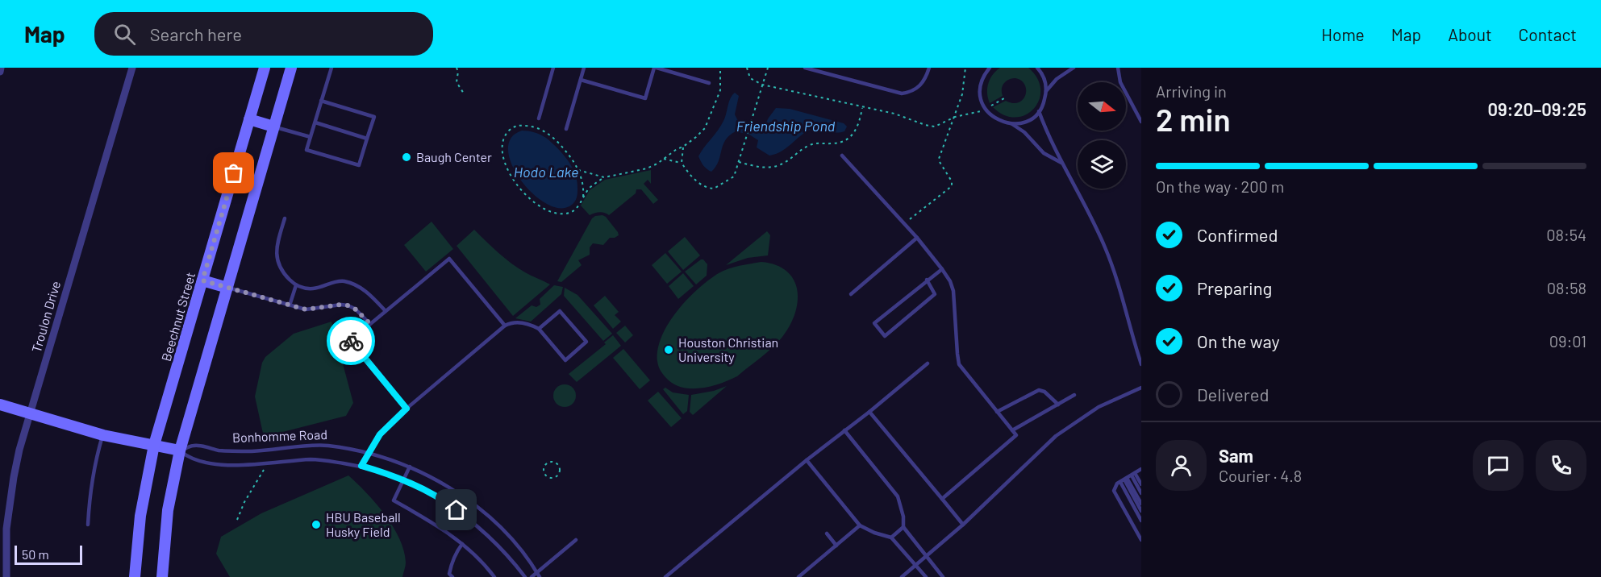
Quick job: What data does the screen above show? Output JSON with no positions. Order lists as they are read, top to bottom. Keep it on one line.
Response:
{"streets":{"main road":["Beechnut Street","Bonhomme Road"],"street":["Troulon Drive"]},"crossings":[["Troulon Drive","Bonhomme Road"],["Beechnut Street","Bonhomme Road"]],"water":["Friendship Pond","Hodo Lake"],"places":["Baugh Center","Houston Christian University","HBU Baseball Husky Field"],"scale_bar":"50 m","north":"right","page":{"header":"Map","search":"Search here","nav":["Home","Map","About","Contact"],"heading":["2 min","Arriving in","09:20–09:25"],"panel":["Sam","Courier · 4.8"],"bar":"On the way · 200 m","list":[["Confirmed","08:54"],["Preparing","08:58"],["On the way","09:01"],"Delivered"],"scale":"50 m"}}
